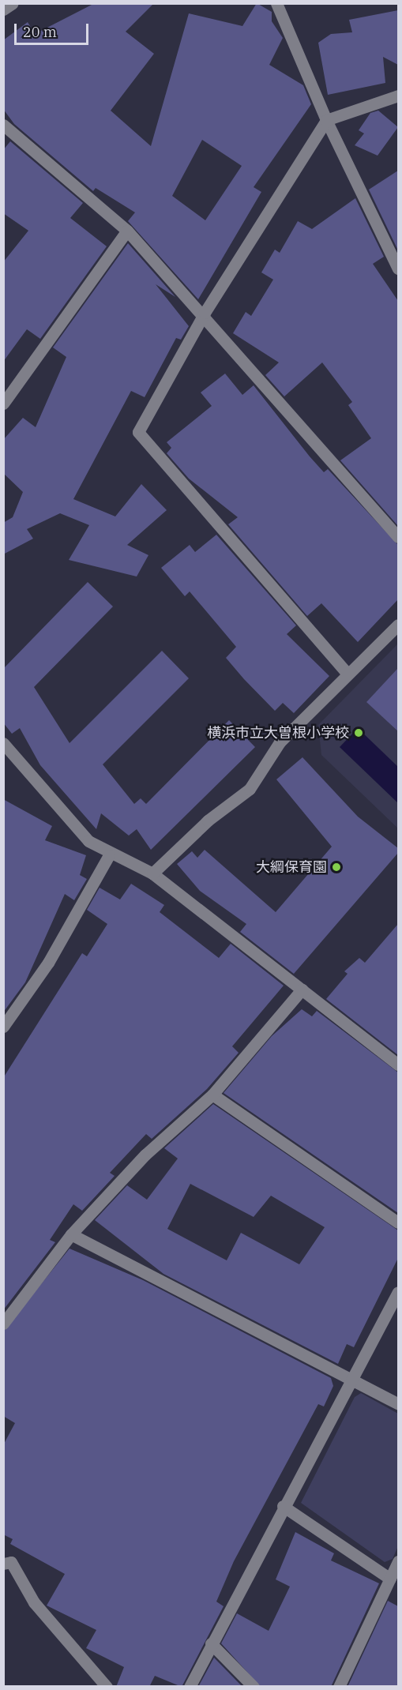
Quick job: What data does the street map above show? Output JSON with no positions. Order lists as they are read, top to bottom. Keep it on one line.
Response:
{"places":["横浜市立大曽根小学校","大綱保育園"],"scale_bar":"20 m"}
